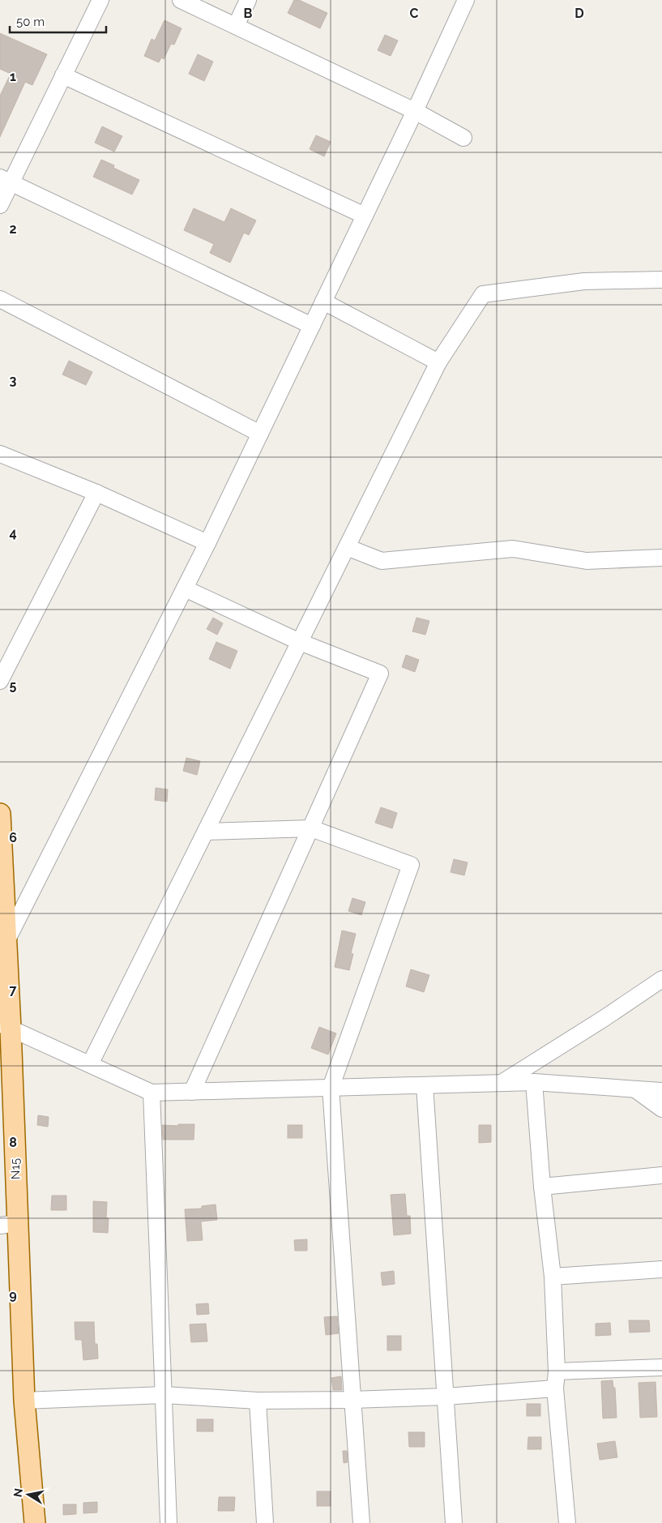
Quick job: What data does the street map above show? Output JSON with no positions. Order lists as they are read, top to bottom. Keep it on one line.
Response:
{"streets":{"main road":["N15"]},"scale_bar":"50 m","north":"left","grid":{"columns":["B","C","D"],"rows":["1","2","3","4","5","6","7","8","9"]}}
